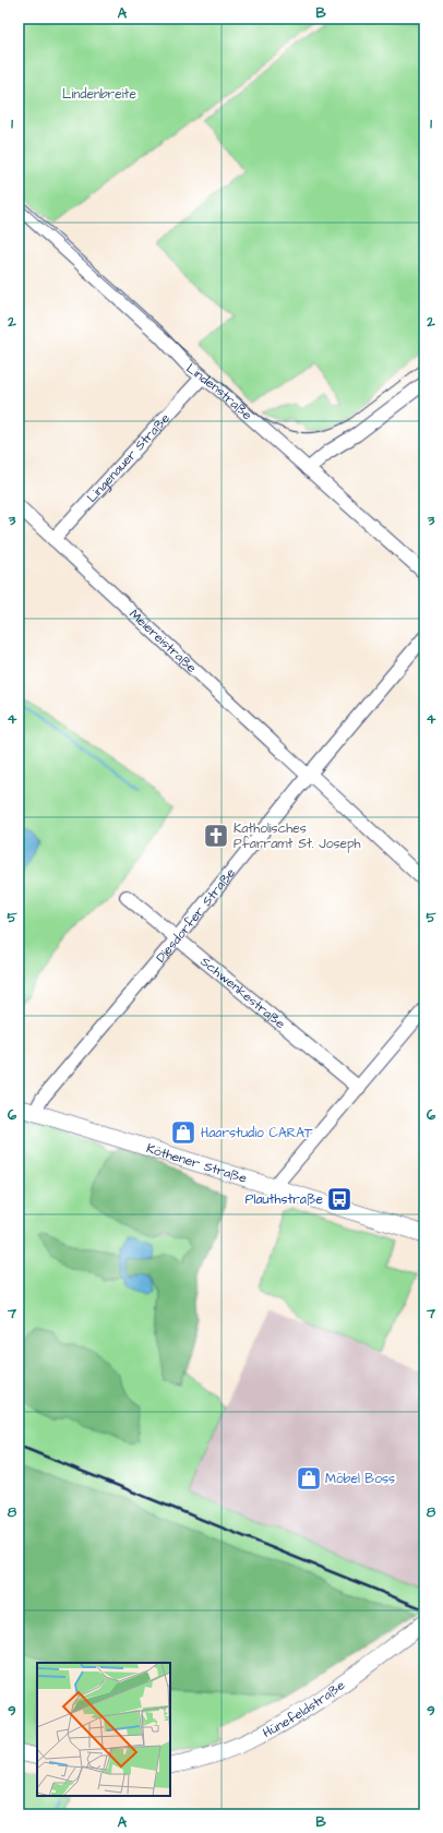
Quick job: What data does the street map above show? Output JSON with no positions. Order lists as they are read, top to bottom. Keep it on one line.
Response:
{"streets":{"main road":["Köthener Straße","Hünefeldstraße"],"street":["Lindenstraße","Lingenauer Straße","Meiereistraße","Diesdorfer Straße","Schwenkestraße"]},"crossings":[["Lindenstraße","Lingenauer Straße"],["Lingenauer Straße","Meiereistraße"],["Meiereistraße","Diesdorfer Straße"],["Diesdorfer Straße","Schwenkestraße"],["Diesdorfer Straße","Köthener Straße"]],"parks":["Lindenbreite"],"places":{"church":["Katholisches Pfarramt St. Joseph"],"shop":["Haarstudio CARAT","Möbel Boss"],"bus stop":["Plauthstraße"]},"grid":{"columns":["A","B"],"rows":["1","2","3","4","5","6","7","8","9"]}}
